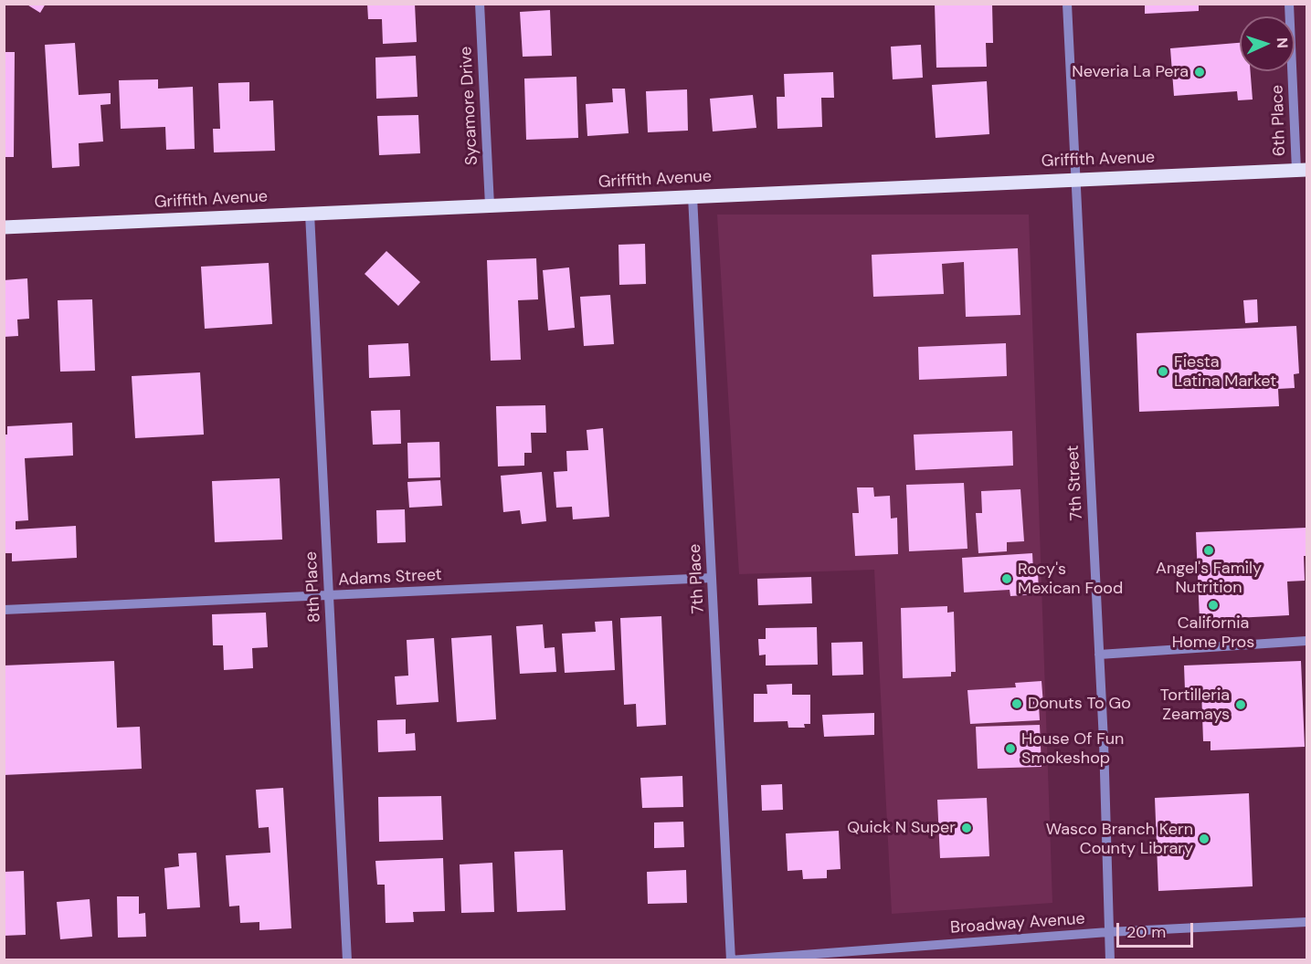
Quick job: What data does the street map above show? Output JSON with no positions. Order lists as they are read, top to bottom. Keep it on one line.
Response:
{"streets":{"main road":["Griffith Avenue"],"street":["Sycamore Drive","6th Place","7th Street","Adams Street","7th Place","8th Place","Broadway Avenue"]},"crossings":[["Sycamore Drive","Griffith Avenue"],["6th Place","Griffith Avenue"],["Griffith Avenue","7th Street"],["Griffith Avenue","7th Place"],["Griffith Avenue","8th Place"],["7th Street","Broadway Avenue"],["Adams Street","7th Place"],["Adams Street","8th Place"],["7th Place","Broadway Avenue"]],"places":["Neveria La Pera","Fiesta Latina Market","Angel's Family Nutrition","Rocy's Mexican Food","California Home Pros","Donuts To Go","Tortilleria Zeamays","House Of Fun Smokeshop","Quick N Super","Wasco Branch Kern County Library"],"scale_bar":"20 m","north":"right"}
